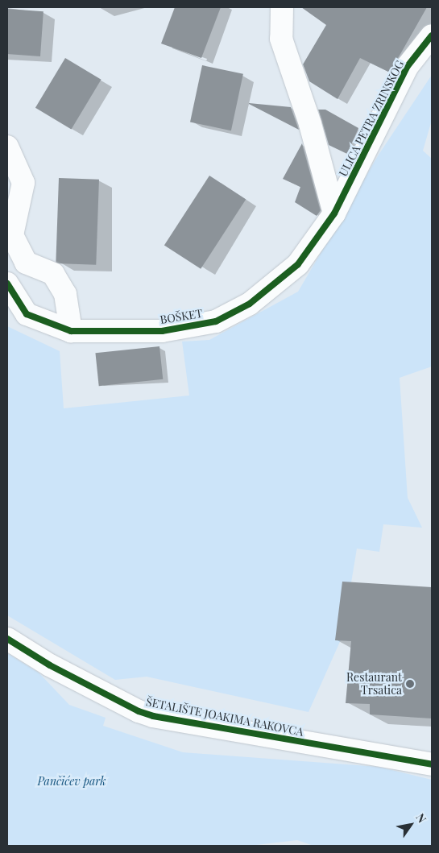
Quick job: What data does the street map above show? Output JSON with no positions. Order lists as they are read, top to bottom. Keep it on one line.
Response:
{"streets":{"street":["ULICA PETRA ZRINSKOG","BOŠKET","ŠETALIŠTE JOAKIMA RAKOVCA"]},"crossings":[["ULICA PETRA ZRINSKOG","BOŠKET"]],"parks":["Pančićev park"],"places":["Restaurant Trsatica"],"north":"top right"}
